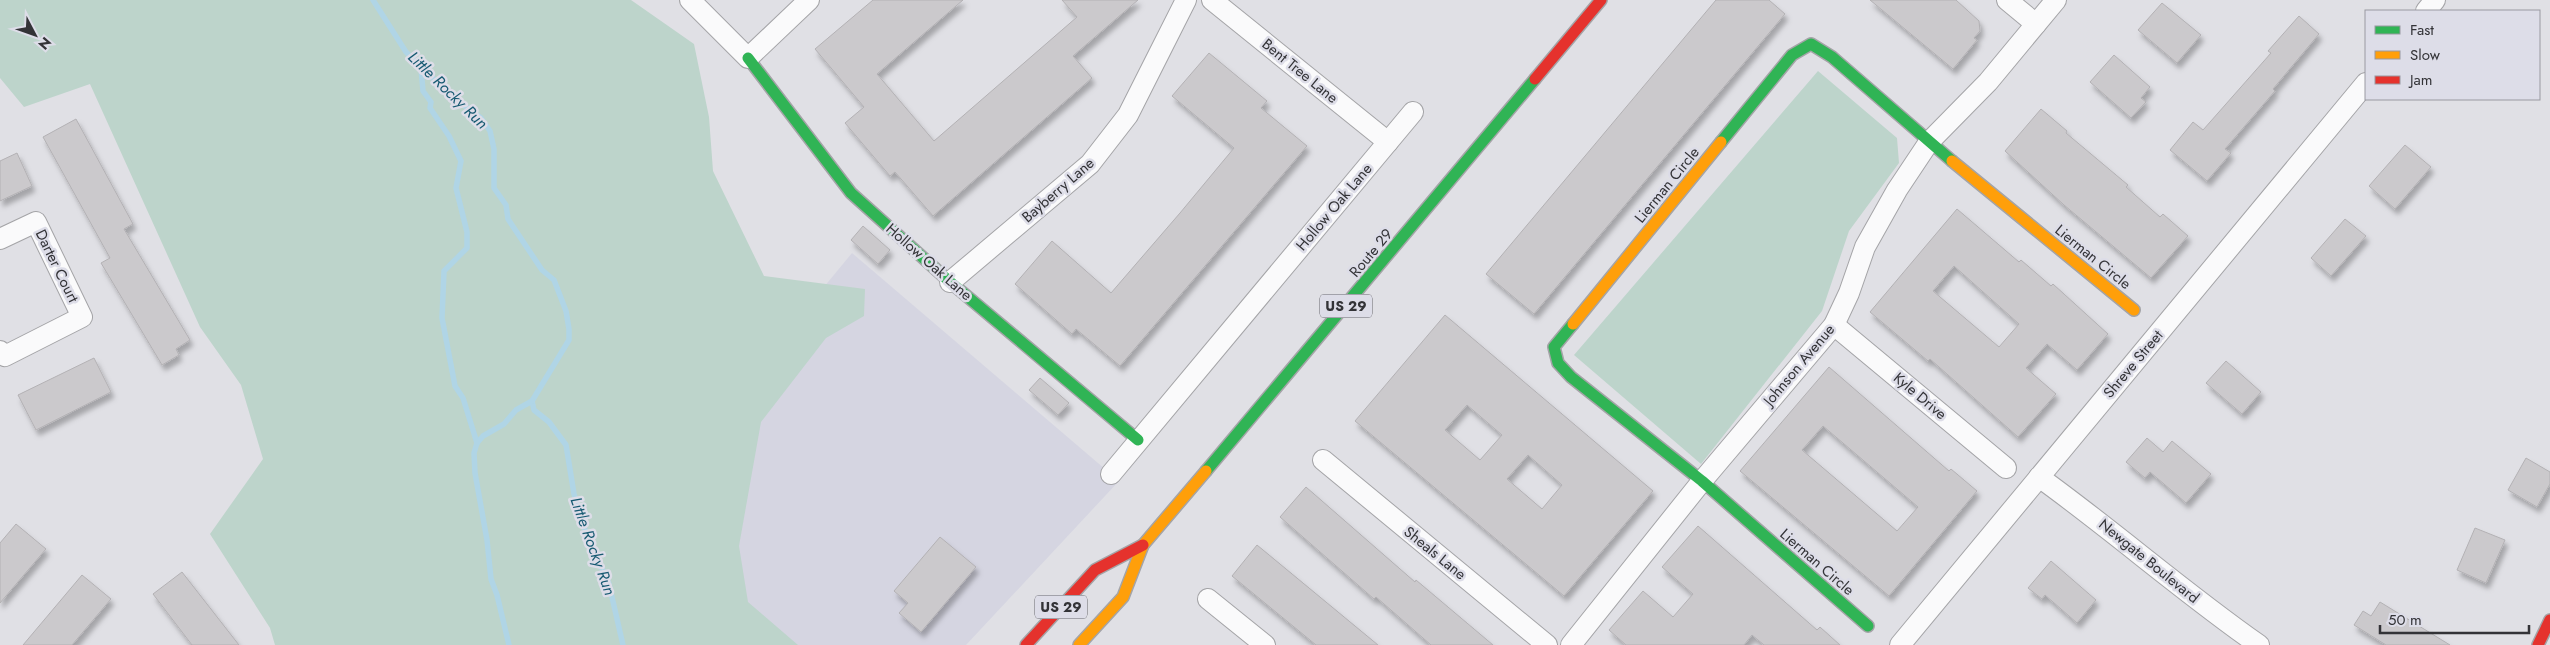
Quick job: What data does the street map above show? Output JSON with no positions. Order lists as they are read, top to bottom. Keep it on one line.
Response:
{"streets":{"street":["Bent Tree Lane","Lierman Circle","Bayberry Lane","Hollow Oak Lane","Route 29","Darter Court","US 29","Shreve Street","Johnson Avenue","Kyle Drive","Sheals Lane","Newgate Boulevard"]},"crossings":[["Bent Tree Lane","Hollow Oak Lane"],["Lierman Circle","Johnson Avenue"],["Bayberry Lane","Hollow Oak Lane"],["Shreve Street","Newgate Boulevard"],["Johnson Avenue","Kyle Drive"]],"water":["Little Rocky Run"],"legend":["Fast","Slow","Jam"],"scale_bar":"50 m","north":"bottom right"}
